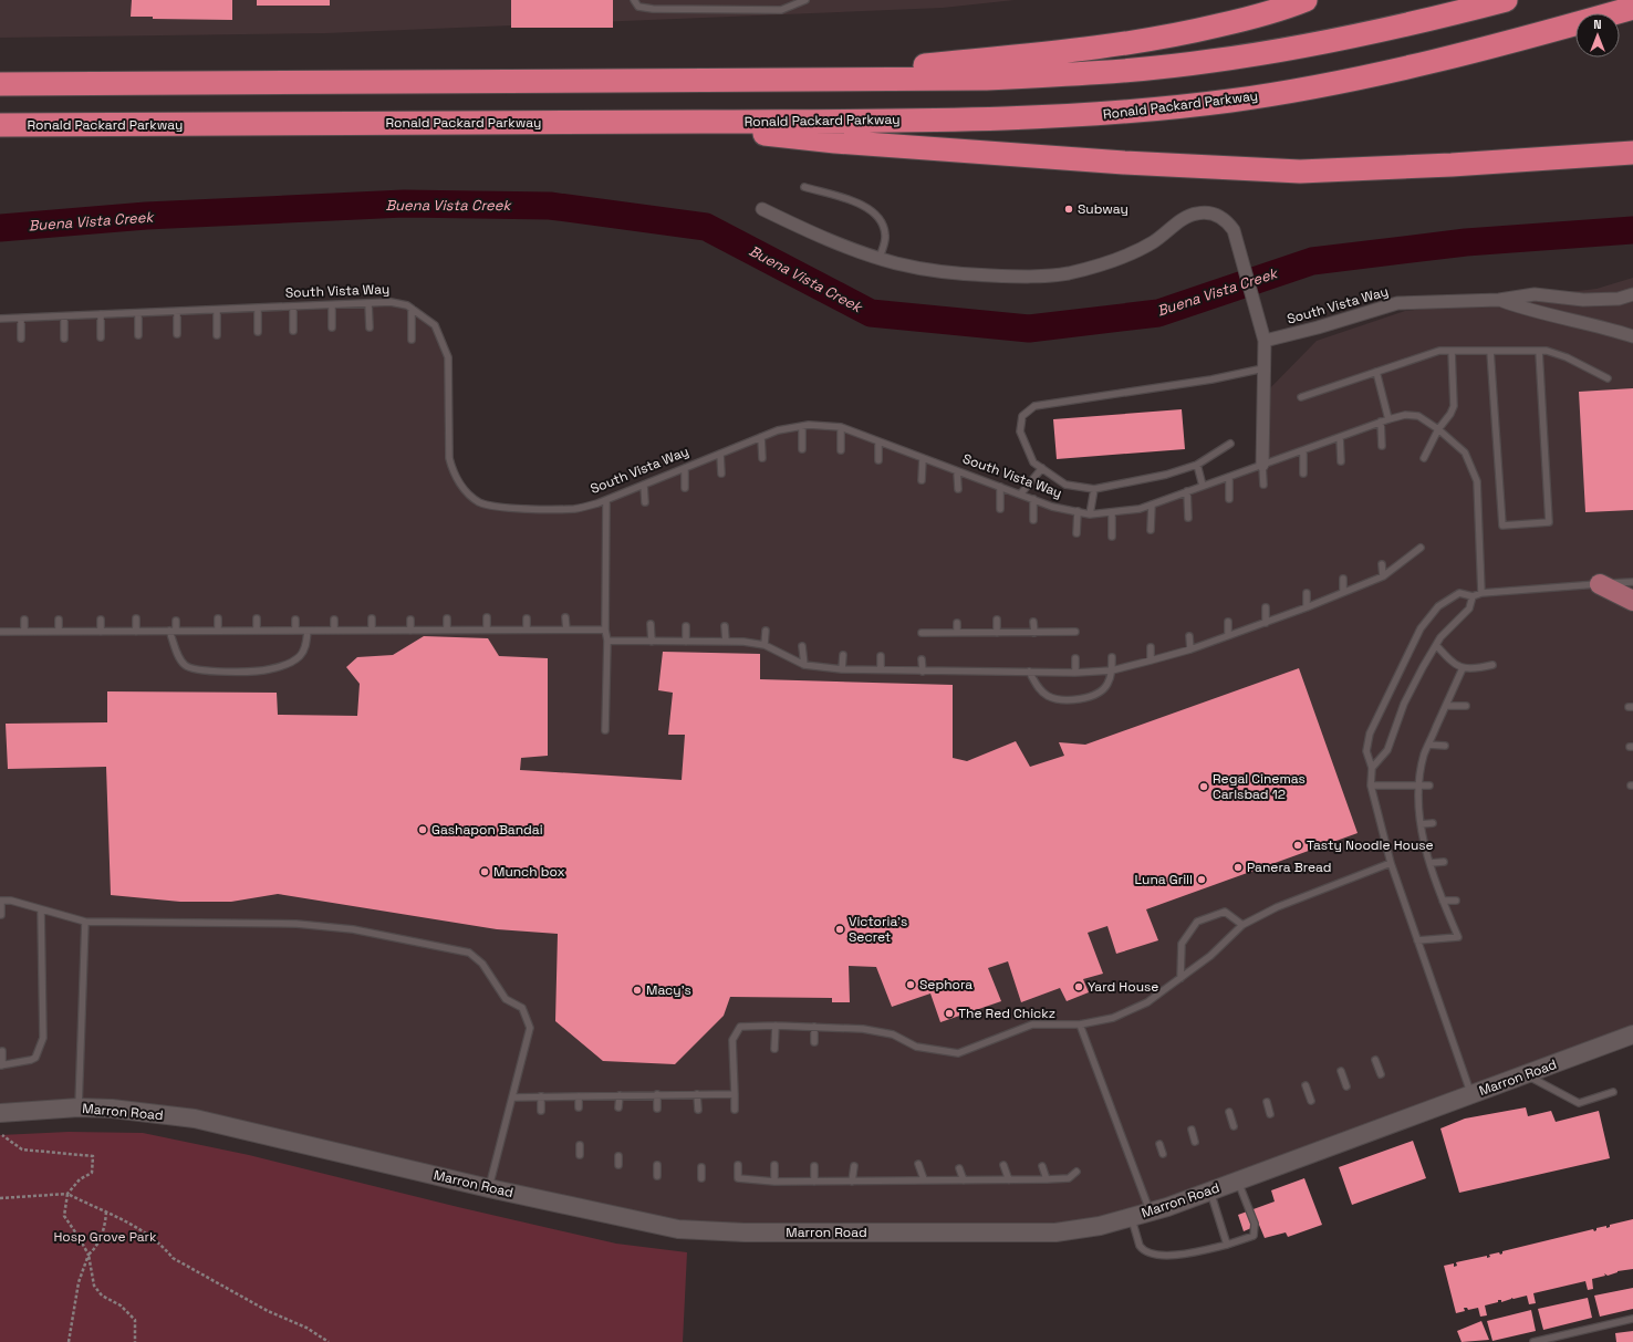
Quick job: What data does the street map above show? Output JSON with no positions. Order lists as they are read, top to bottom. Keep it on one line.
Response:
{"streets":{"highway":["Ronald Packard Parkway"],"main road":["Marron Road"],"street":["South Vista Way"]},"water":["Buena Vista Creek"],"parks":["Hosp Grove Park"],"places":["Subway","Regal Cinemas Carlsbad 12","Gashapon Bandai","Tasty Noodle House","Panera Bread","Munch box","Luna Grill","Victoria's Secret","Sephora","Yard House","Macy's","The Red Chickz"],"north":"top"}
